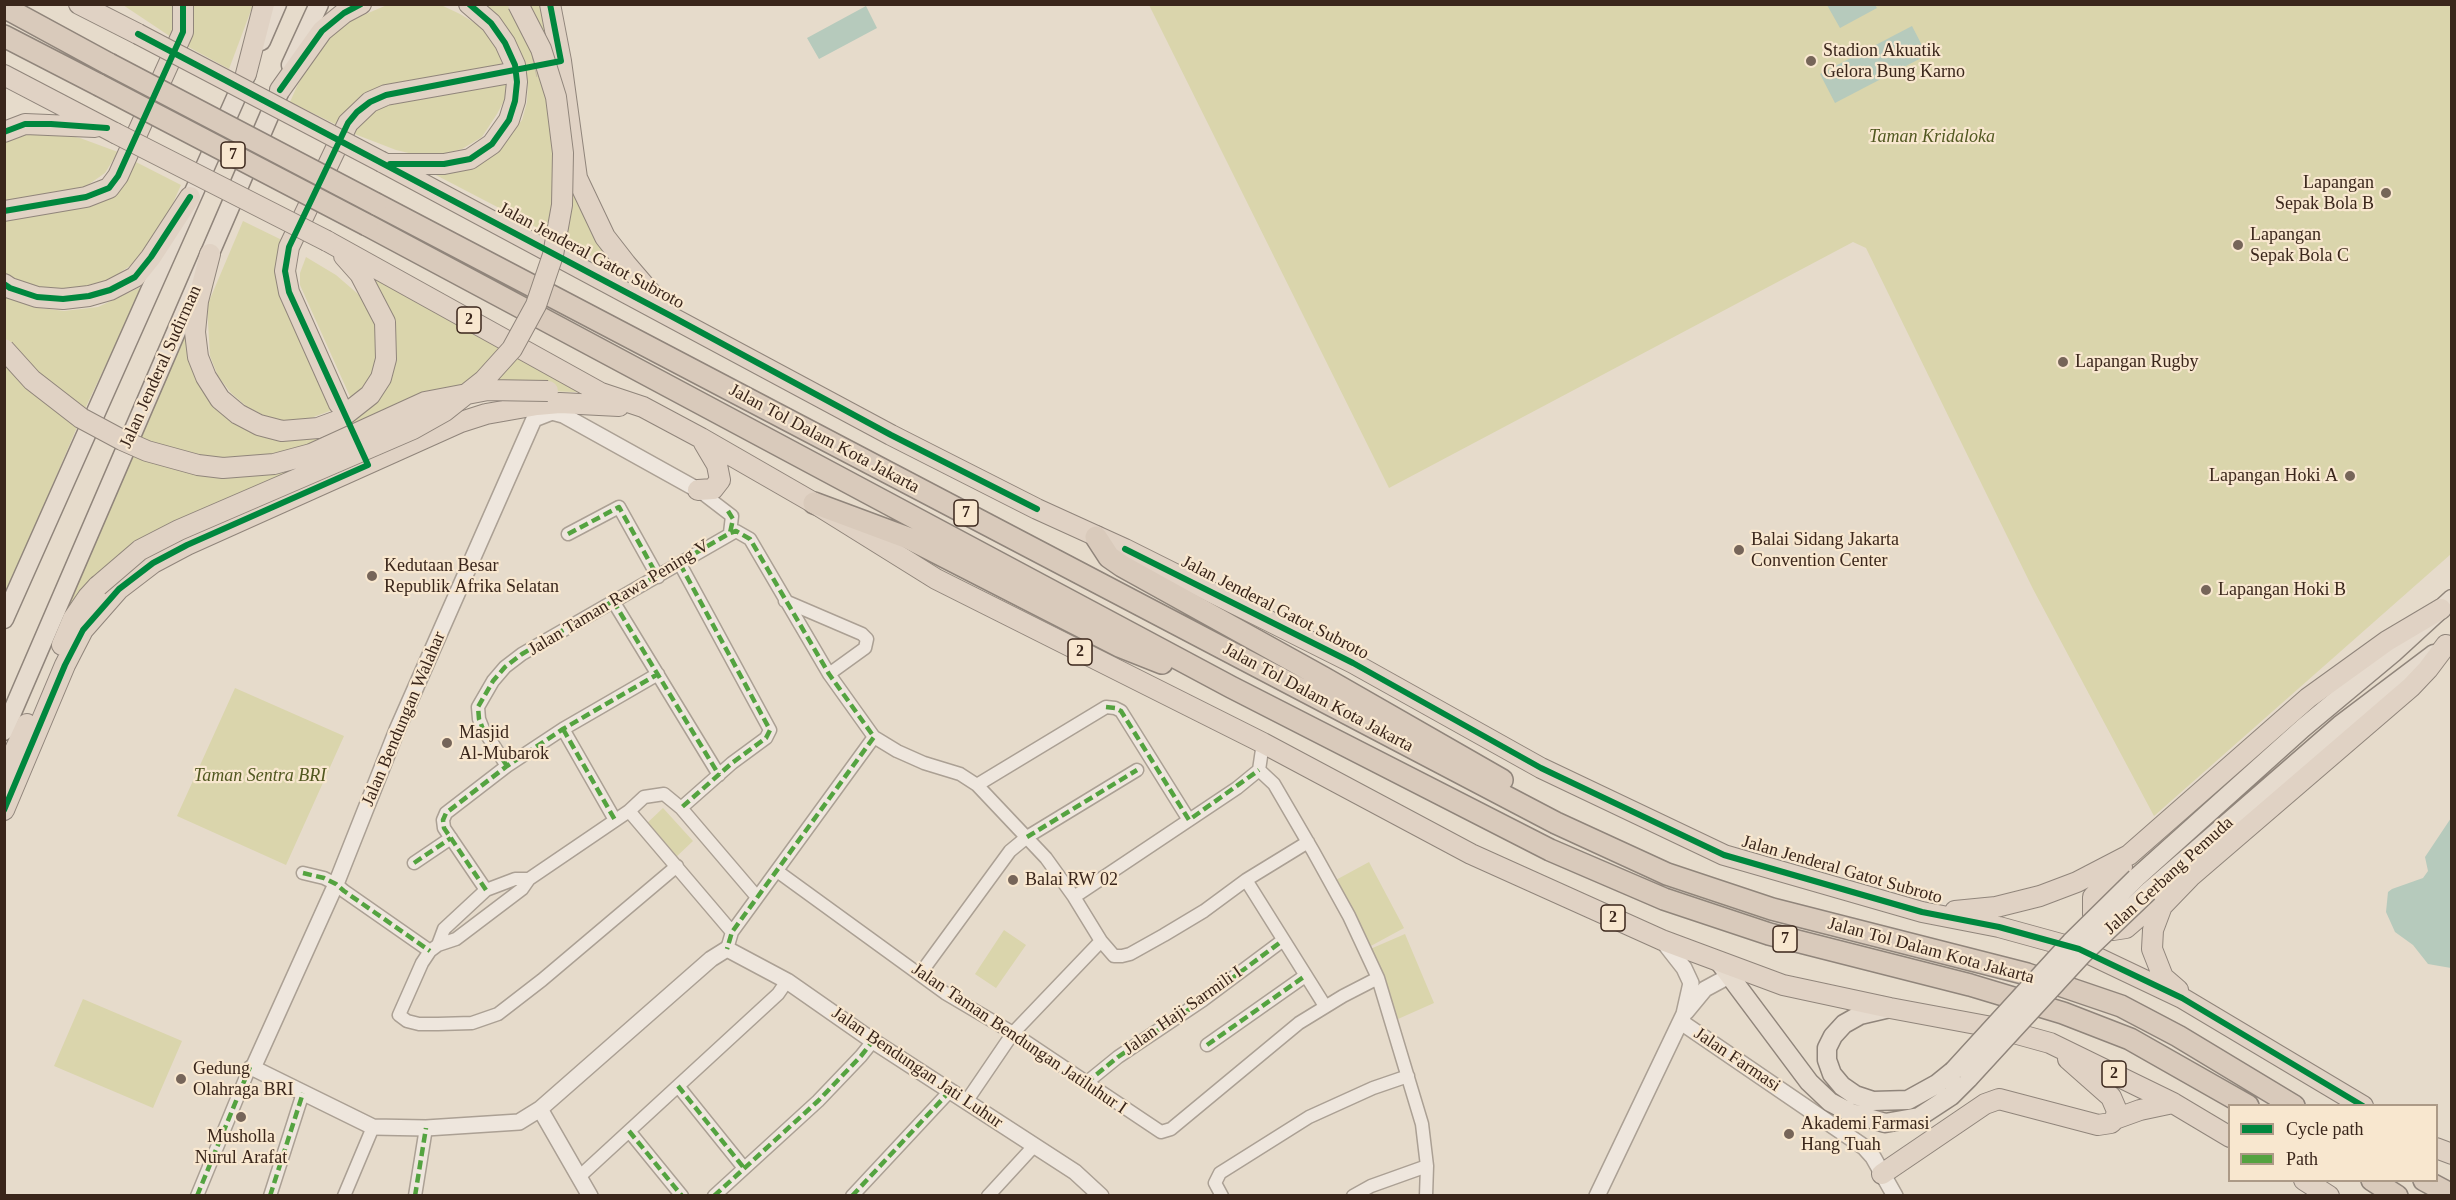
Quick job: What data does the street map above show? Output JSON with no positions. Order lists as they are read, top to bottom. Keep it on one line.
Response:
{"streets":{"highway":["7","Jalan Jenderal Gatot Subroto","2","Jalan Tol Dalam Kota Jakarta"],"main road":["Jalan Jenderal Sudirman","Jalan Gerbang Pemuda"],"street":["Jalan Taman Rawa Pening V","Jalan Bendungan Walahar","Jalan Haji Sarmili I","Jalan Taman Bendungan Jatiluhur I","Jalan Farmasi","Jalan Bendungan Jati Luhur"]},"crossings":[["2","Jalan Gerbang Pemuda"],["Jalan Taman Rawa Pening V","Jalan Bendungan Walahar"],["Jalan Haji Sarmili I","Jalan Taman Bendungan Jatiluhur I"]],"parks":["Taman Kridaloka","Taman Sentra BRI"],"places":["Stadion Akuatik Gelora Bung Karno","Lapangan Sepak Bola B","Lapangan Sepak Bola C","Lapangan Rugby","Lapangan Hoki A","Balai Sidang Jakarta Convention Center","Kedutaan Besar Republik Afrika Selatan","Lapangan Hoki B","Masjid Al-Mubarok","Balai RW 02","Gedung Olahraga BRI","Musholla Nurul Arafat","Akademi Farmasi Hang Tuah"],"legend":["Cycle path","Path"]}
